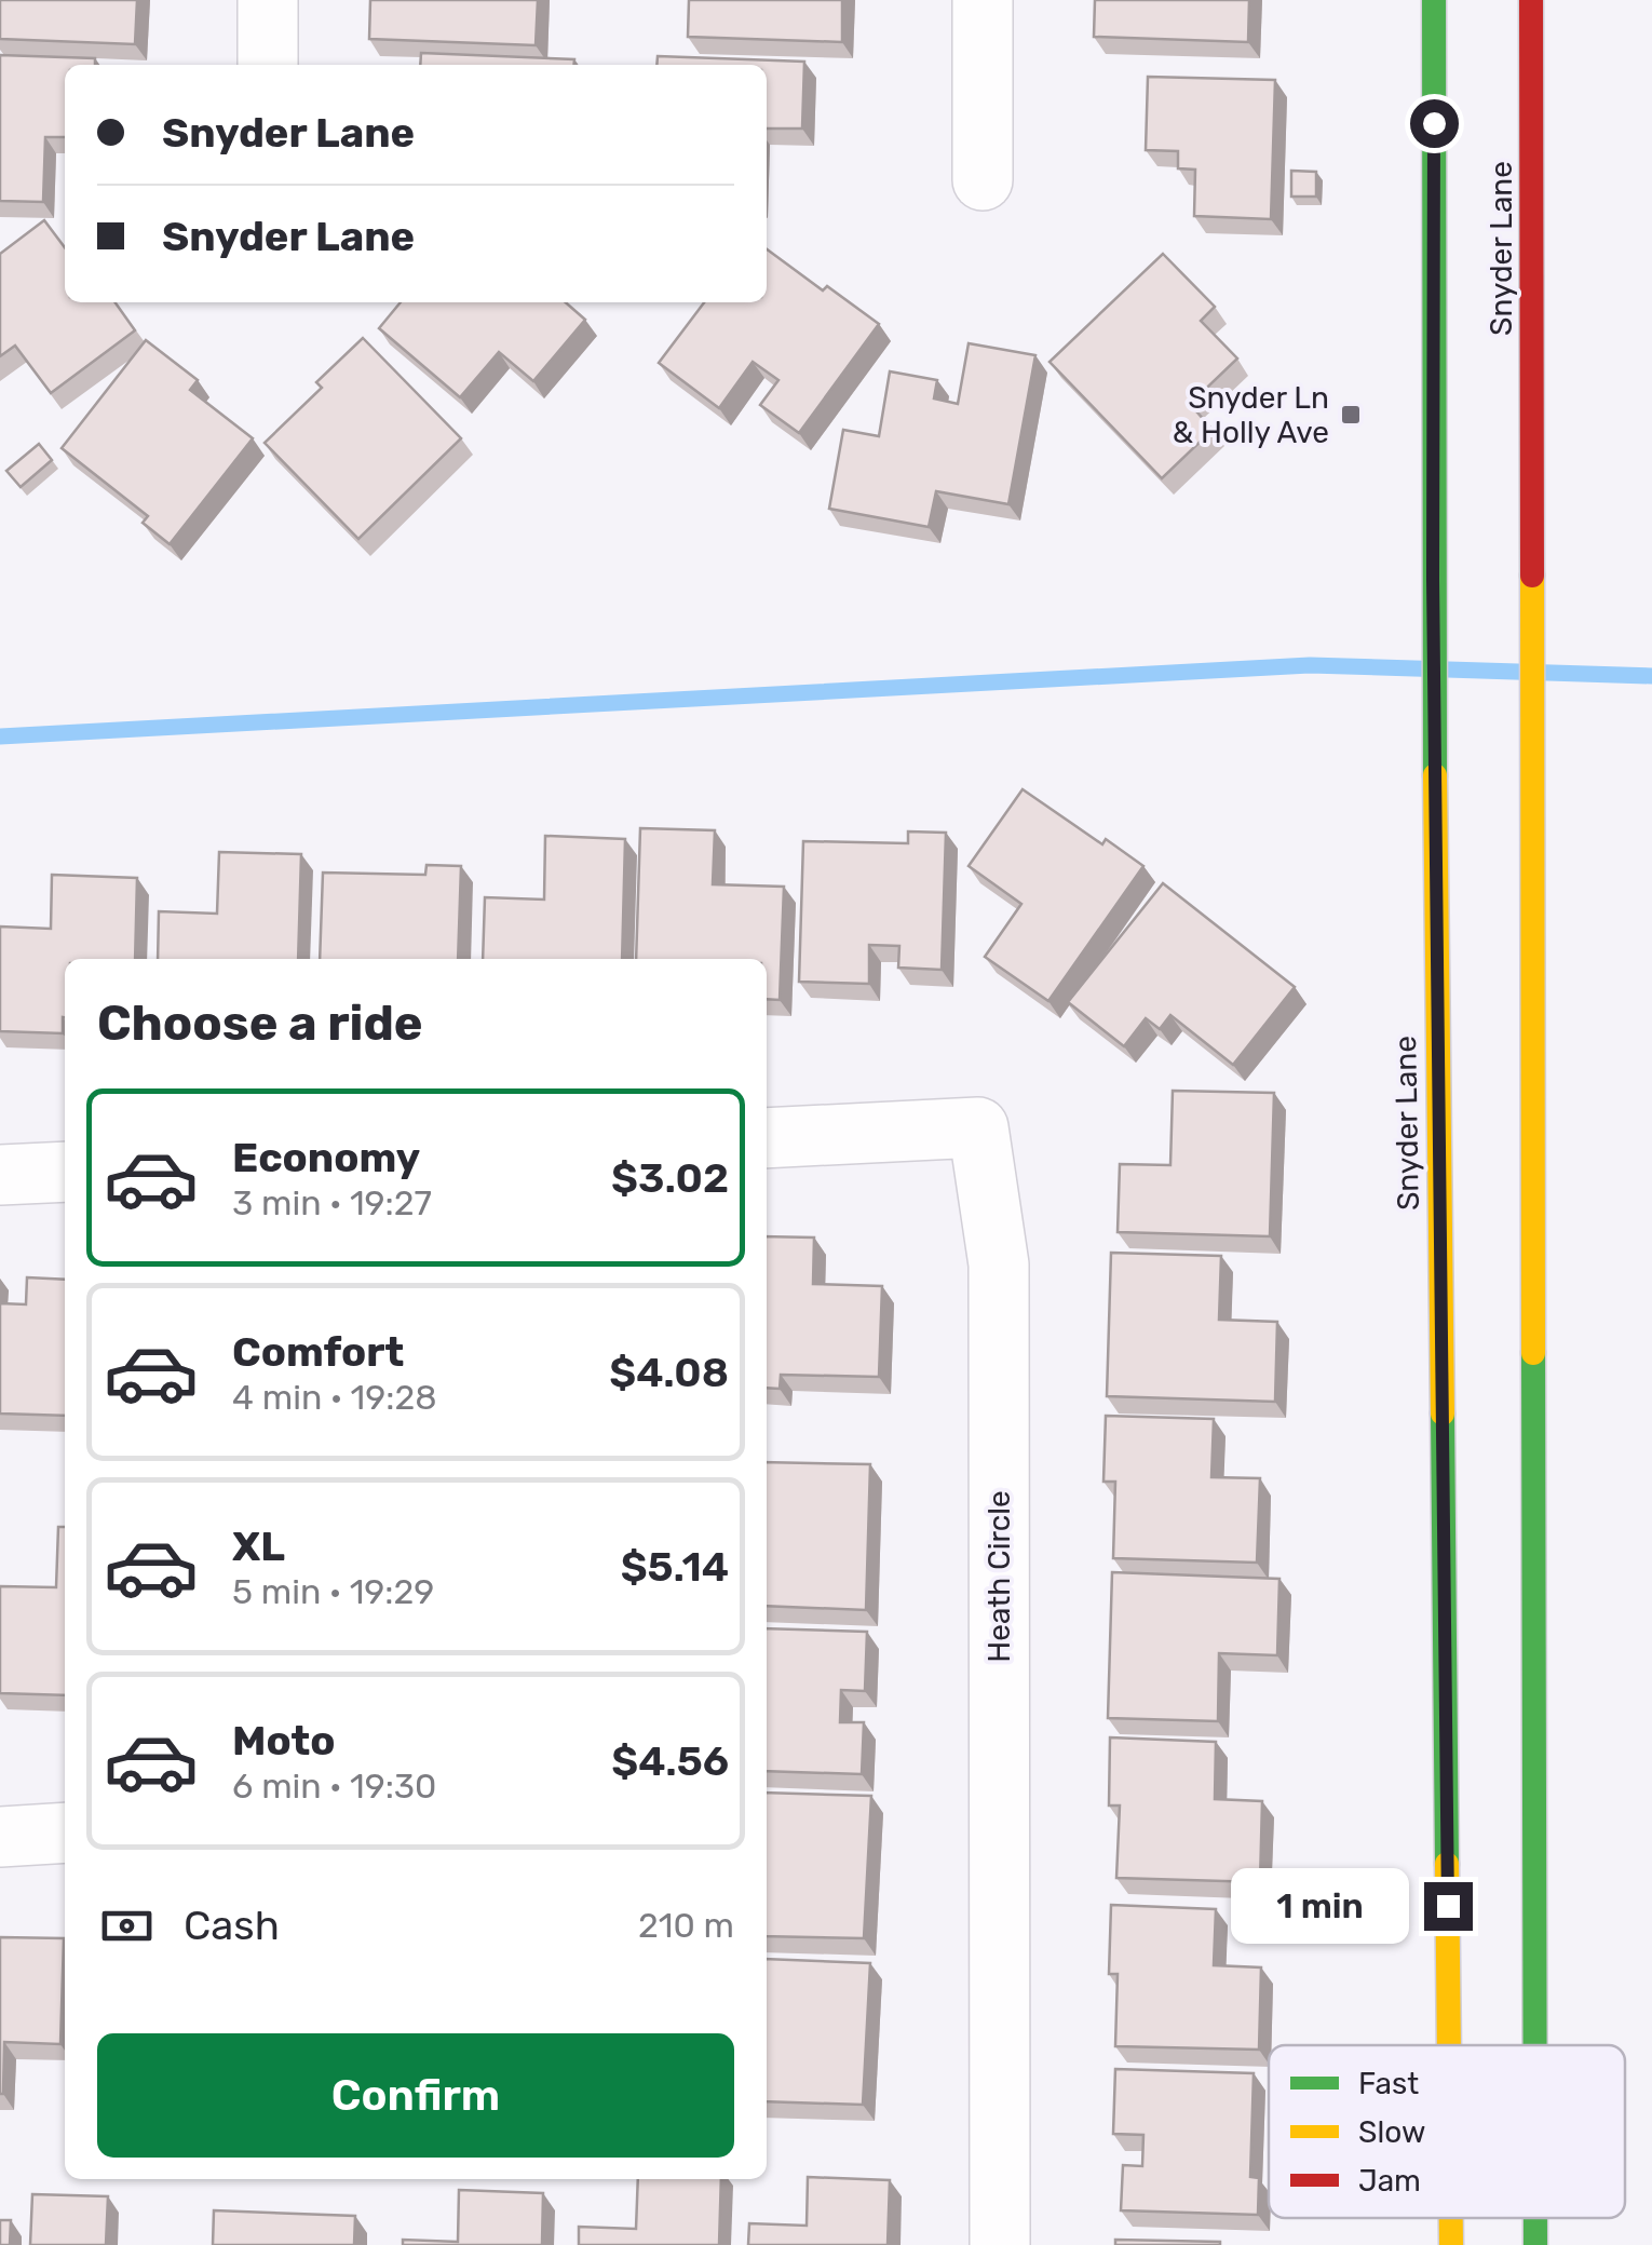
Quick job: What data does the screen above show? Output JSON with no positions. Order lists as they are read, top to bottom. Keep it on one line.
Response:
{"streets":{"street":["Snyder Lane","Heath Circle"]},"places":{"transit":["Snyder Ln & Holly Ave"]},"legend":["Fast","Slow","Jam"],"page":{"banner":["Snyder Lane","Snyder Lane"],"heading":"Choose a ride","list":[{"name":"Economy","note":"3 min · 19:27","value":"$3.02"},{"name":"Comfort","note":"4 min · 19:28","value":"$4.08"},{"name":"XL","note":"5 min · 19:29","value":"$5.14"},{"name":"Moto","note":"6 min · 19:30","value":"$4.56"}],"pay":["Cash","210 m"],"bubble":"1 min","buttons":"Confirm"}}
